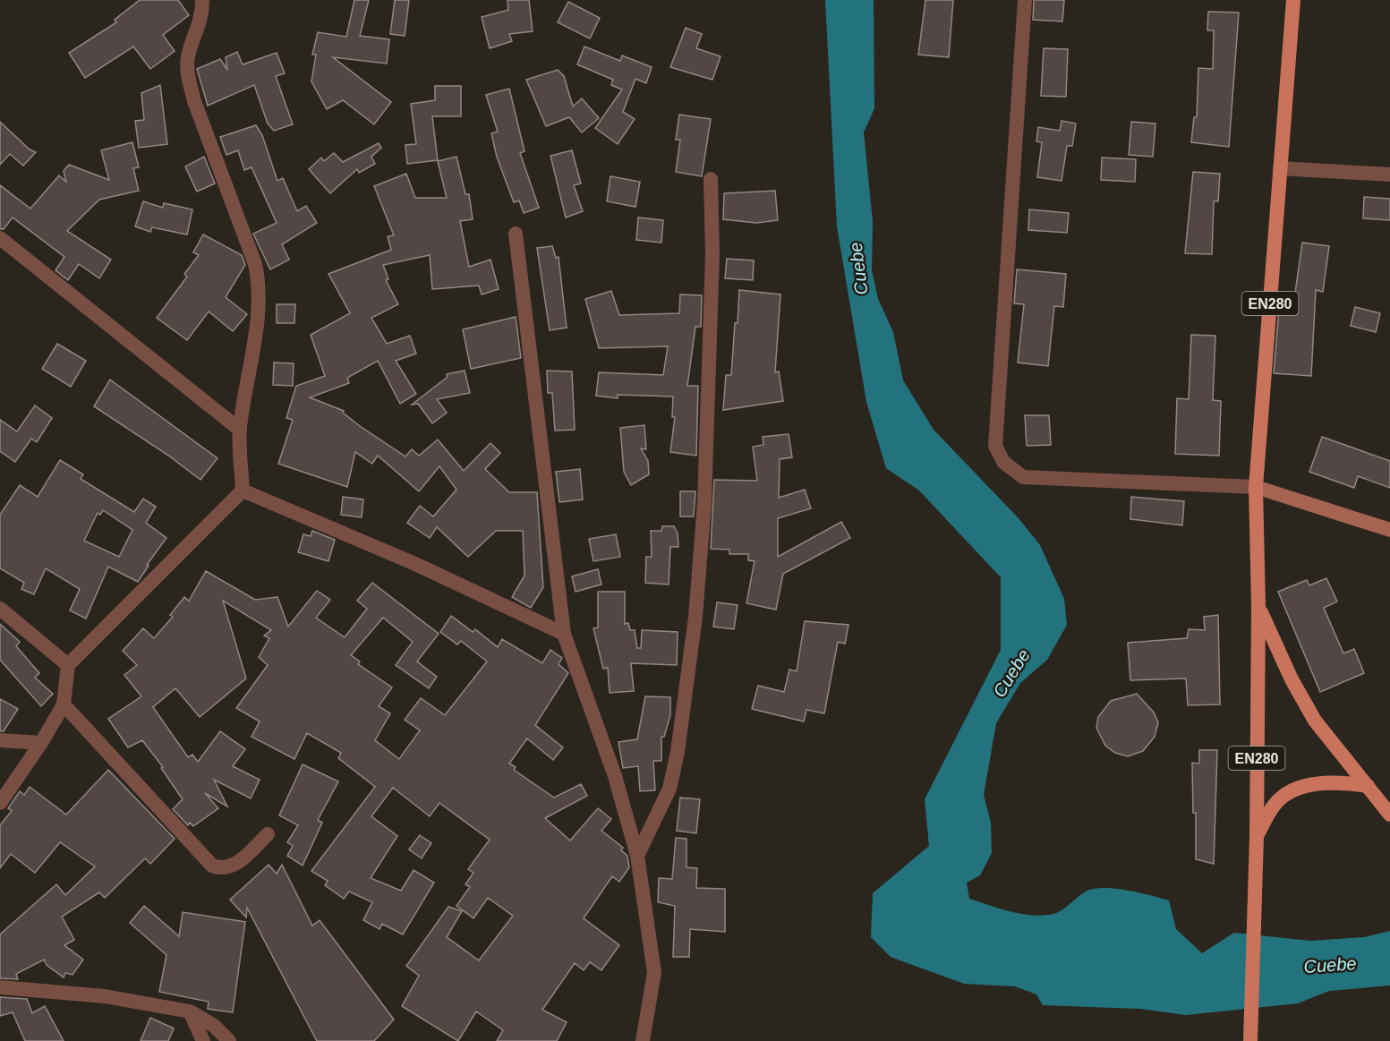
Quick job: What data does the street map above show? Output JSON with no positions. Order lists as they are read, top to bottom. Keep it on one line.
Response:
{"streets":{"main road":["EN280"]},"water":["Cuebe"]}
